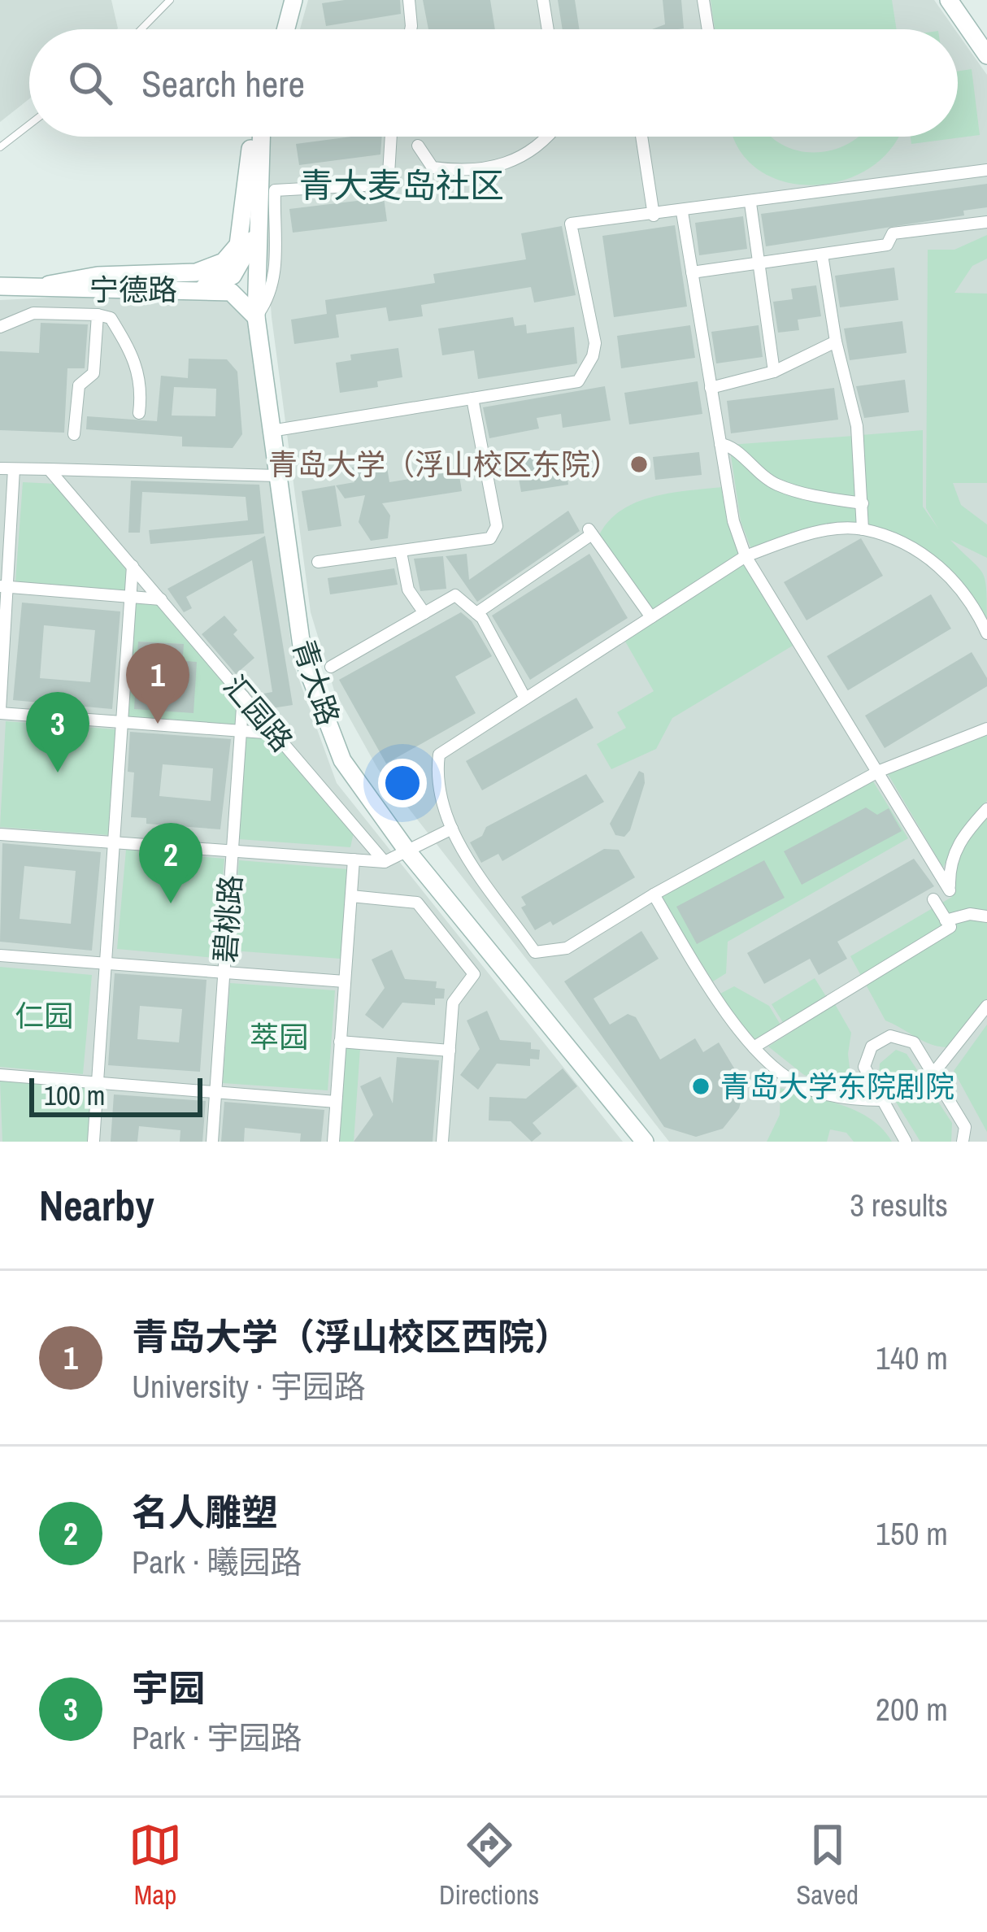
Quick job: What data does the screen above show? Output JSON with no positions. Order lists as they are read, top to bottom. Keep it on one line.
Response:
{"streets":{"street":["宁德路","青大路","汇园路","碧桃路"]},"crossings":[["宁德路","青大路"],["汇园路","碧桃路"]],"districts":["青大麦岛社区"],"parks":["仁园","萃园"],"places":["青岛大学（浮山校区东院）","青岛大学东院剧院"],"scale_bar":"100 m","page":{"search":"Search here","pins":["1","3","2"],"scale":"100 m","heading":["Nearby","3 results"],"list":[{"mark":"1","name":"青岛大学（浮山校区西院）","note":"University · 宇园路","value":"140 m"},{"mark":"2","name":"名人雕塑","note":"Park · 曦园路","value":"150 m"},{"mark":"3","name":"宇园","note":"Park · 宇园路","value":"200 m"}],"nav":["Map","Directions","Saved"]}}
